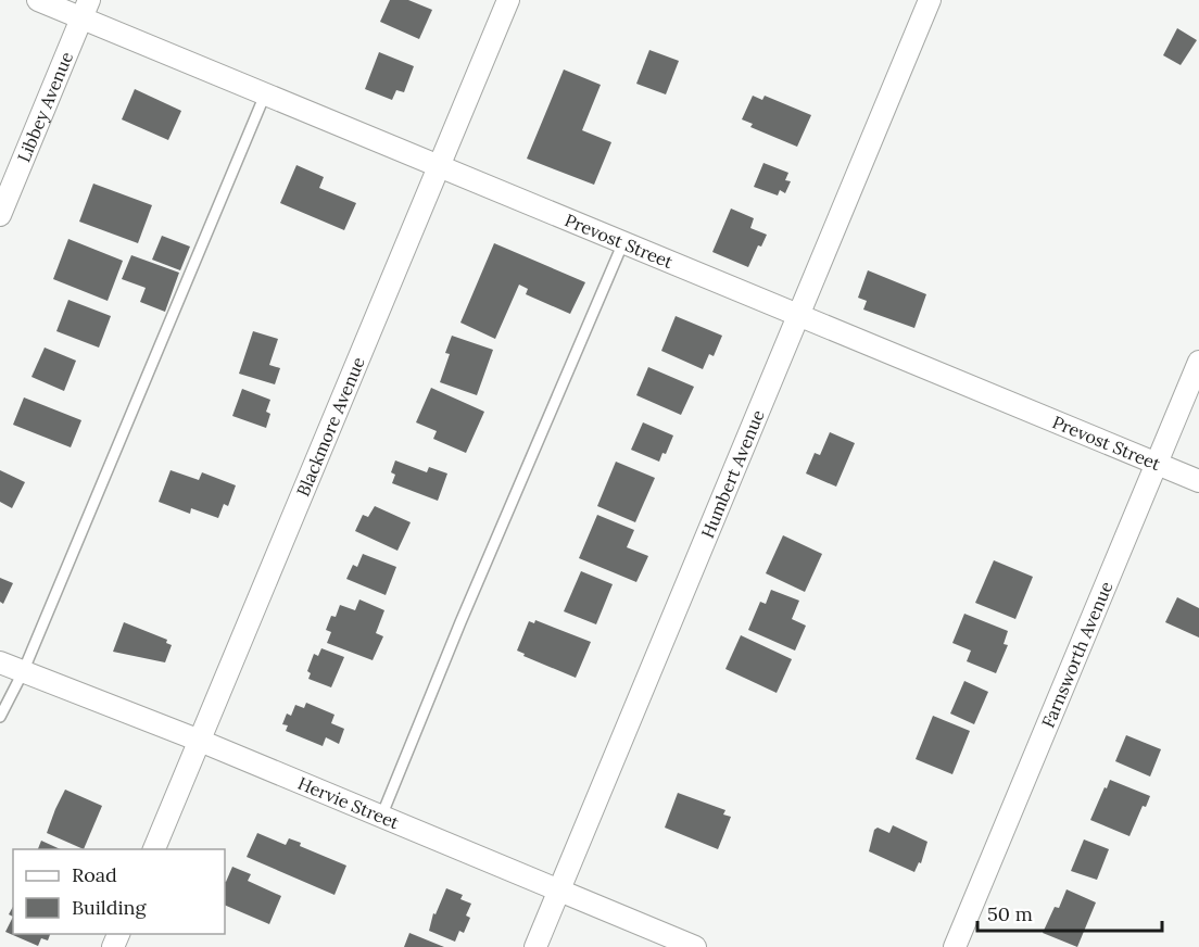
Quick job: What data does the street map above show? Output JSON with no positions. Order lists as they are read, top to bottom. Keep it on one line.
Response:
{"streets":{"street":["Libbey Avenue","Prevost Street","Blackmore Avenue","Humbert Avenue","Farnsworth Avenue","Hervie Street"]},"crossings":[["Libbey Avenue","Prevost Street"],["Prevost Street","Blackmore Avenue"],["Prevost Street","Humbert Avenue"],["Prevost Street","Farnsworth Avenue"],["Blackmore Avenue","Hervie Street"],["Humbert Avenue","Hervie Street"]],"legend":["Road","Building"],"scale_bar":"50 m"}
